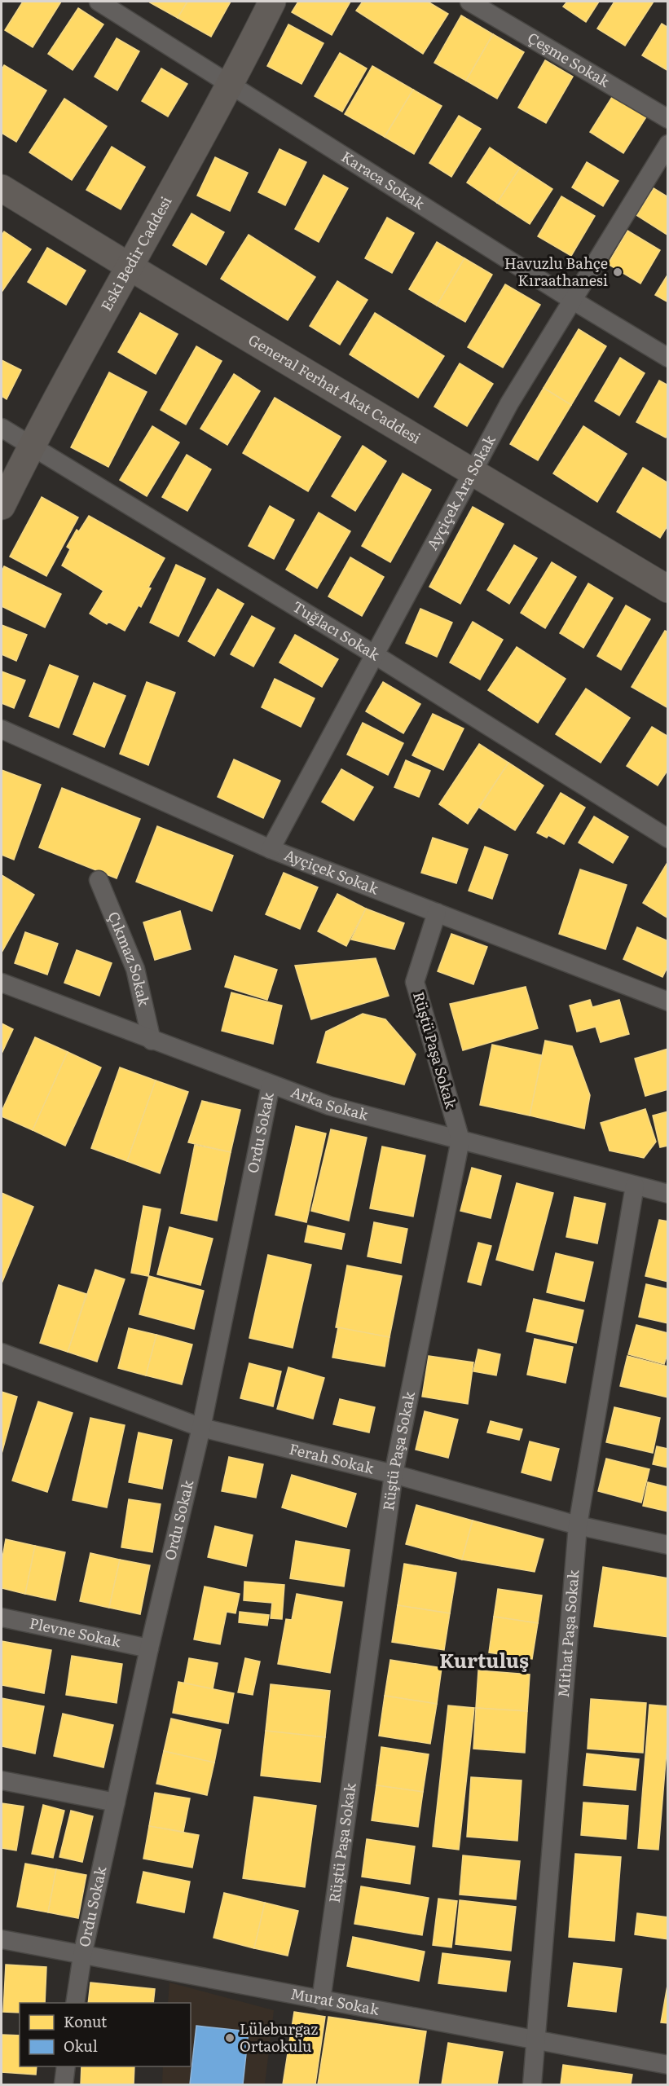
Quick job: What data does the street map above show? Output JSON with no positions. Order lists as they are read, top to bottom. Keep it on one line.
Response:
{"streets":{"street":["Çeşme Sokak","Karaca Sokak","Eski Bedir Caddesi","General Ferhat Akat Caddesi","Ayçiçek Ara Sokak","Tuğlacı Sokak","Ayçiçek Sokak","Çıkmaz Sokak","Rüştü Paşa Sokak","Arka Sokak","Ordu Sokak","Ferah Sokak","Plevne Sokak","Mithat Paşa Sokak","Murat Sokak"]},"crossings":[["Karaca Sokak","Eski Bedir Caddesi"],["Karaca Sokak","Ayçiçek Ara Sokak"],["Eski Bedir Caddesi","General Ferhat Akat Caddesi"],["Eski Bedir Caddesi","Tuğlacı Sokak"],["General Ferhat Akat Caddesi","Ayçiçek Ara Sokak"],["Ayçiçek Ara Sokak","Tuğlacı Sokak"],["Ayçiçek Ara Sokak","Ayçiçek Sokak"],["Ayçiçek Sokak","Rüştü Paşa Sokak"],["Çıkmaz Sokak","Arka Sokak"],["Rüştü Paşa Sokak","Arka Sokak"],["Rüştü Paşa Sokak","Ferah Sokak"],["Rüştü Paşa Sokak","Murat Sokak"],["Arka Sokak","Ordu Sokak"],["Arka Sokak","Mithat Paşa Sokak"],["Ordu Sokak","Ferah Sokak"],["Ordu Sokak","Plevne Sokak"],["Ordu Sokak","Murat Sokak"],["Ferah Sokak","Mithat Paşa Sokak"],["Mithat Paşa Sokak","Murat Sokak"]],"districts":["Kurtuluş"],"places":["Havuzlu Bahçe Kıraathanesi","Lüleburgaz Ortaokulu"],"legend":["Konut","Okul"]}
